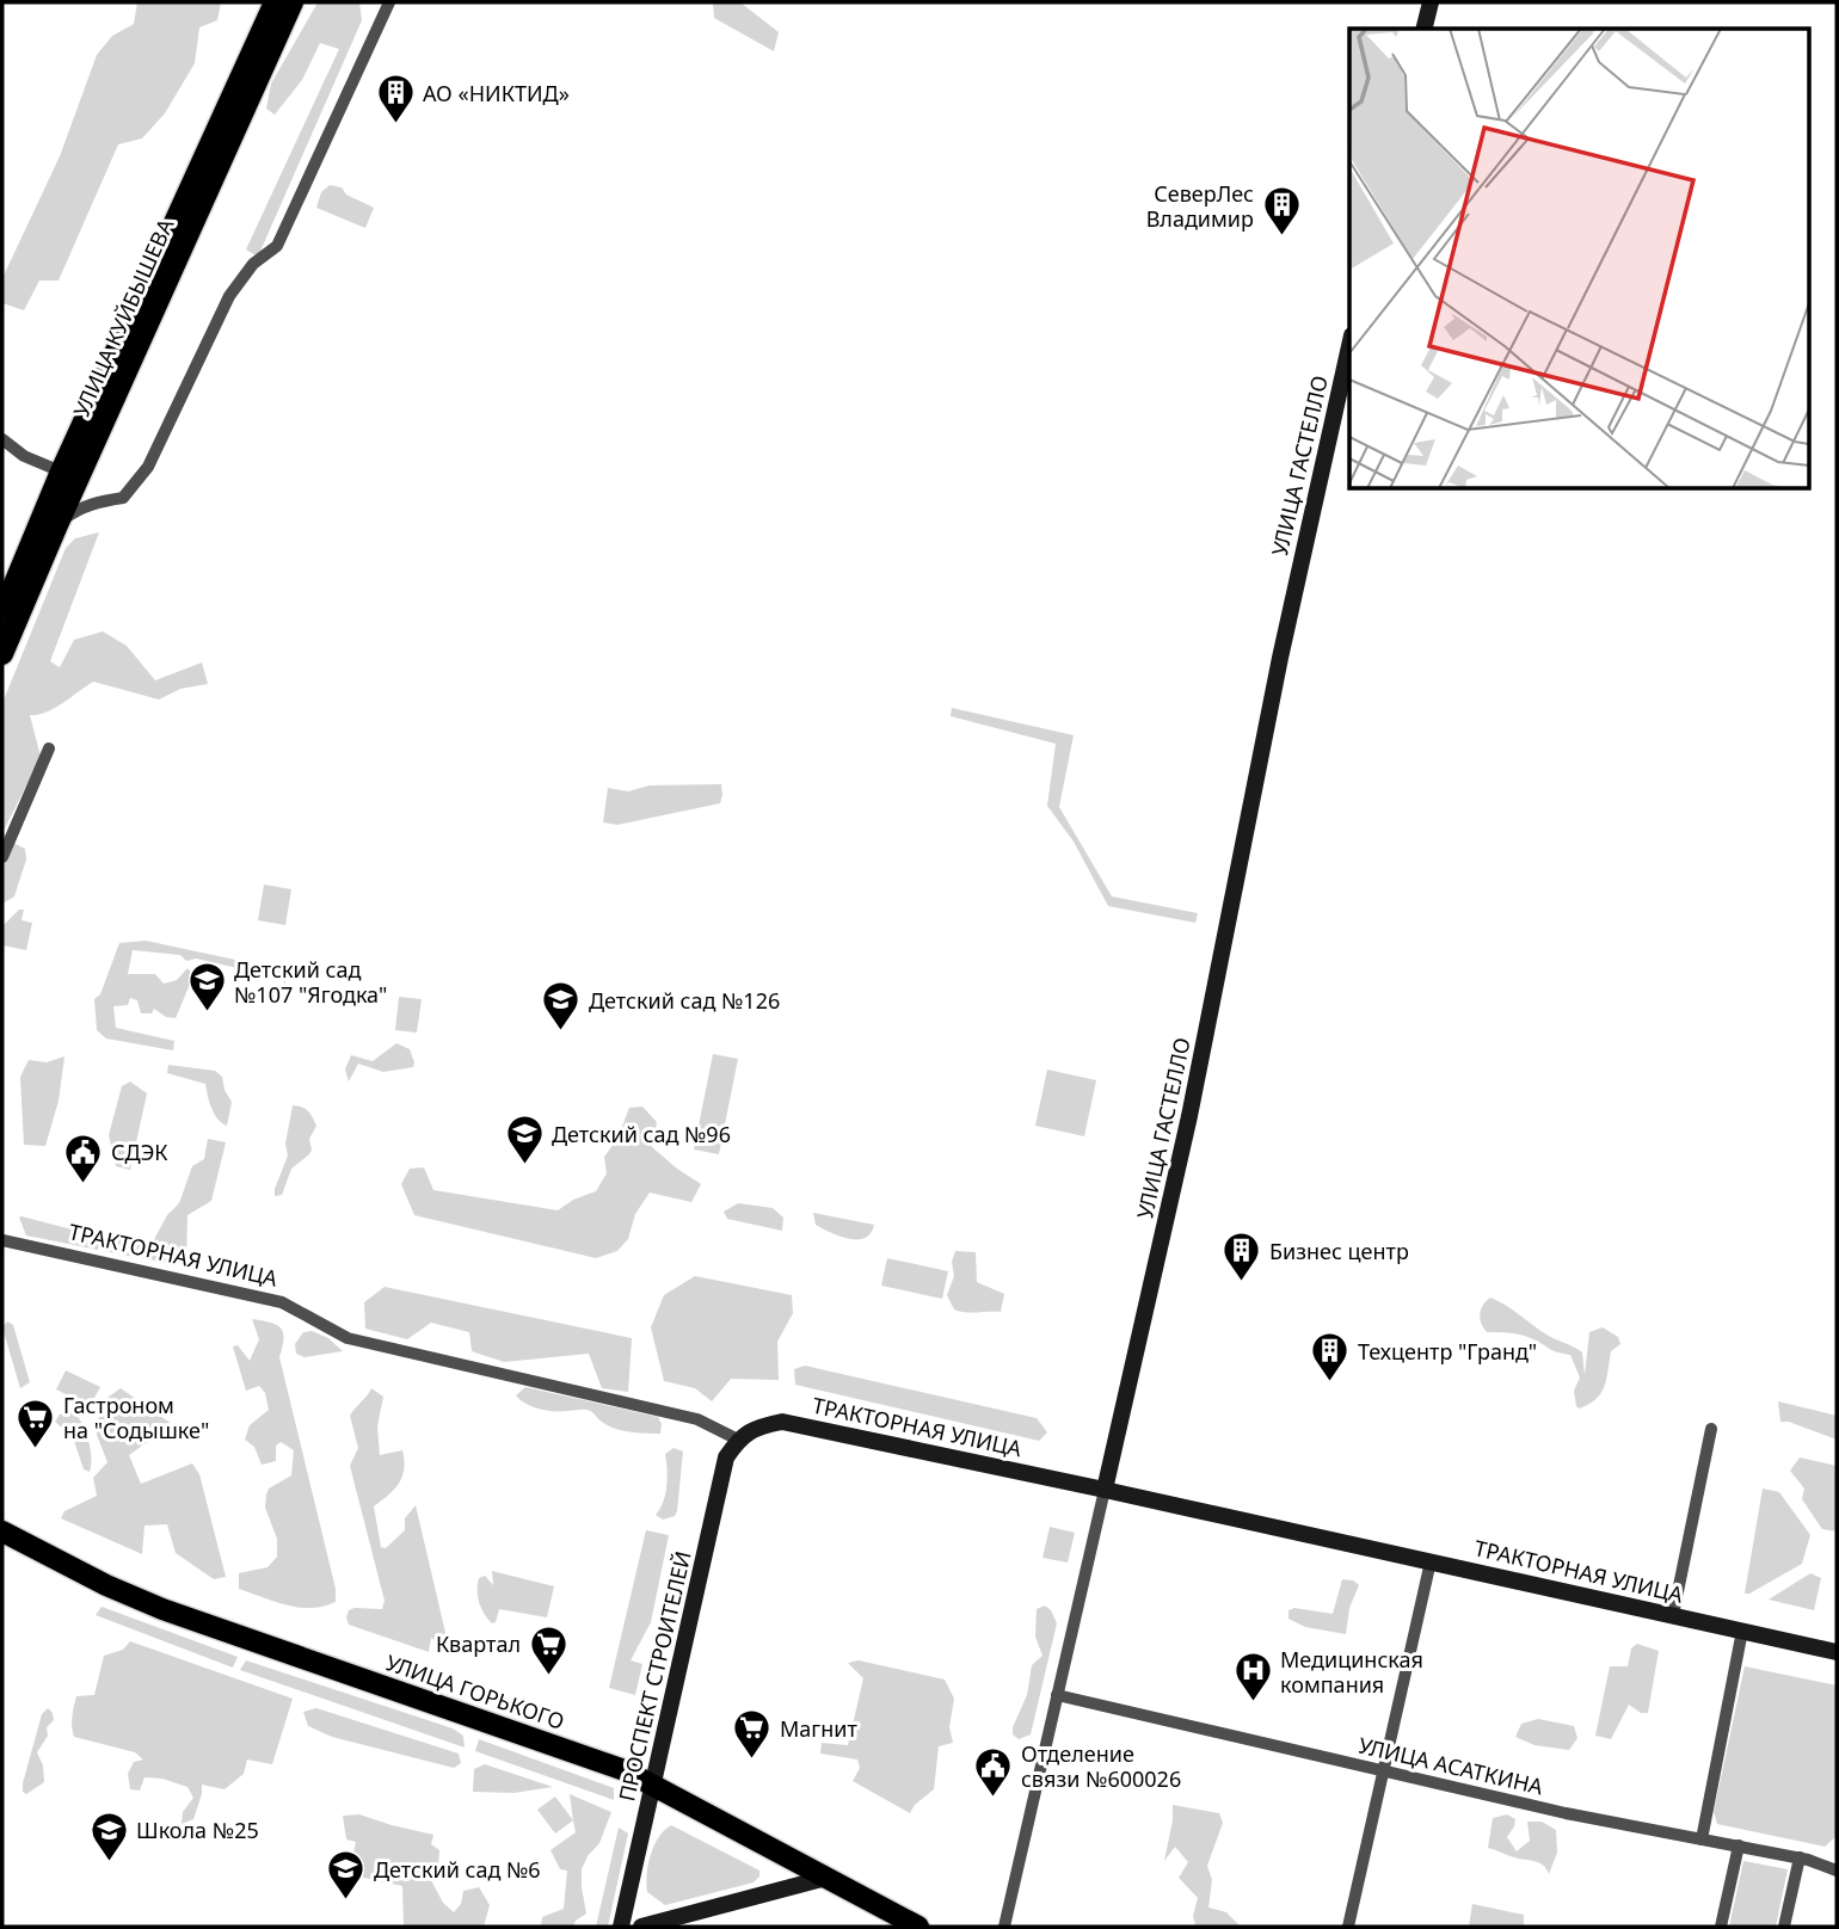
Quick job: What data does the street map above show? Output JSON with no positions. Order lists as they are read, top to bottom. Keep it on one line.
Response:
{"streets":{"main road":["УЛИЦА КУЙБЫШЕВА","УЛИЦА ГАСТЕЛЛО","ТРАКТОРНАЯ УЛИЦА","ПРОСПЕКТ СТРОИТЕЛЕЙ","УЛИЦА ГОРЬКОГО"],"street":["УЛИЦА АСАТКИНА"]},"crossings":[["УЛИЦА ГАСТЕЛЛО","ТРАКТОРНАЯ УЛИЦА"],["УЛИЦА ГАСТЕЛЛО","УЛИЦА АСАТКИНА"],["ТРАКТОРНАЯ УЛИЦА","ПРОСПЕКТ СТРОИТЕЛЕЙ"],["ПРОСПЕКТ СТРОИТЕЛЕЙ","УЛИЦА ГОРЬКОГО"]],"places":{"building":["АО «НИКТИД»","СеверЛес Владимир","Бизнес центр","Техцентр \"Гранд\""],"school or university":["Детский сад №107 \"Ягодка\"","Детский сад №126","Детский сад №96","Школа №25","Детский сад №6"],"public building":["СДЭК","Отделение связи №600026"],"supermarket":["Гастроном на \"Содышке\"","Квартал","Магнит"],"hospital":["Медицинская компания"]}}
